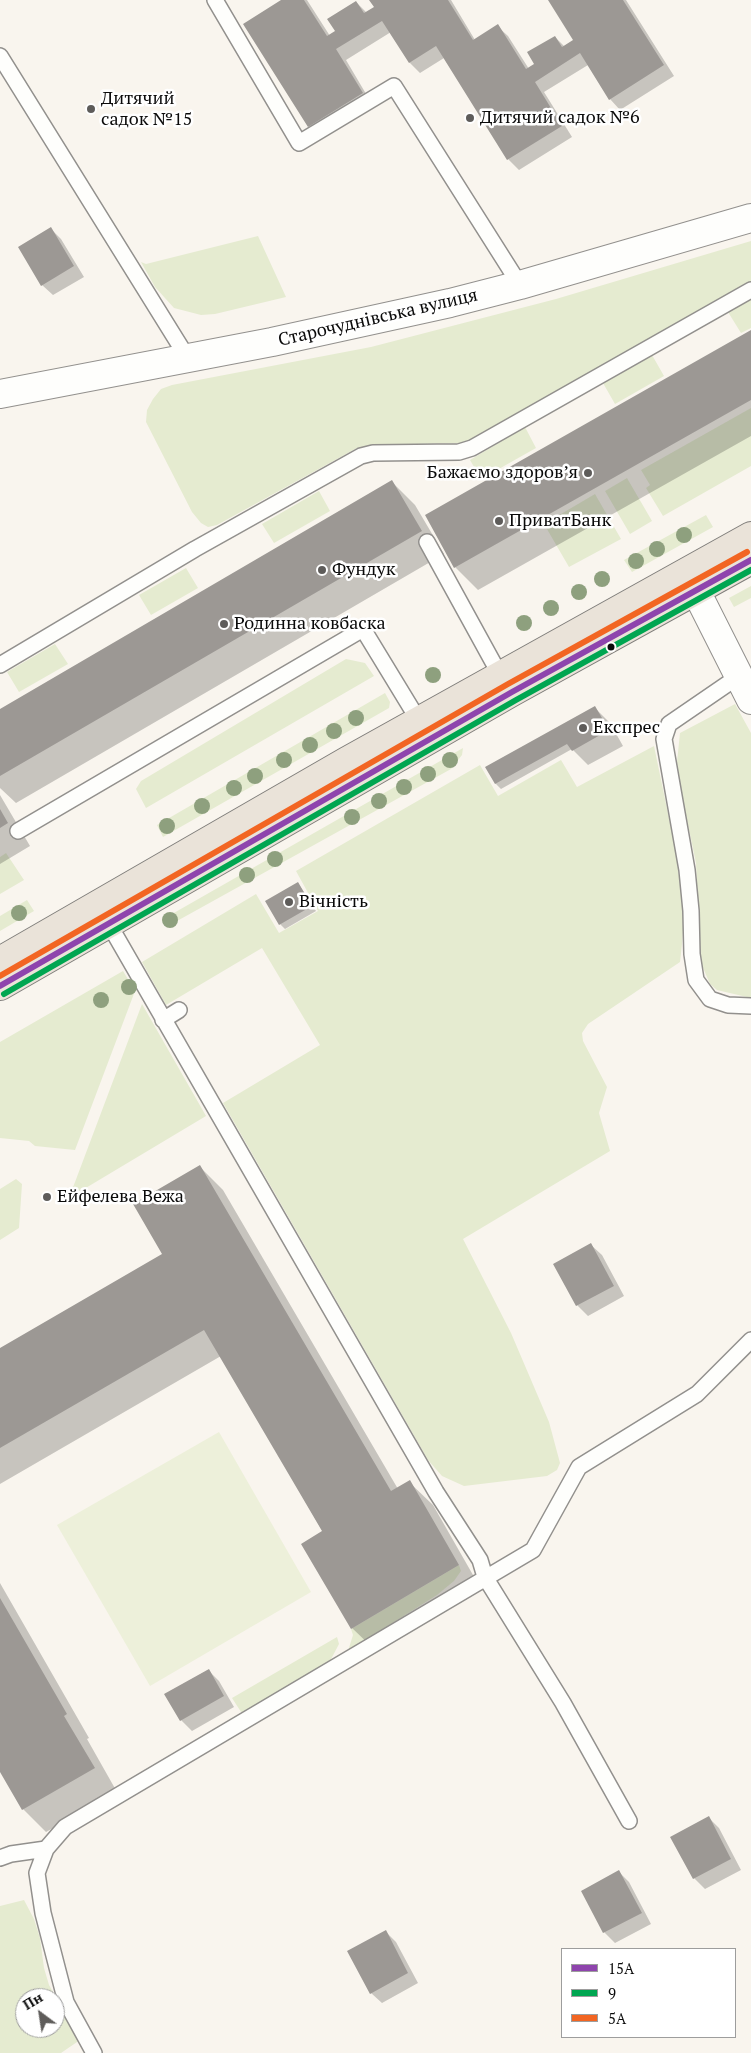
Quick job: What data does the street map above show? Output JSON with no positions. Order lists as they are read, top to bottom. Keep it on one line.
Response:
{"streets":{"street":["Старочуднівська вулиця"]},"places":["Дитячий садок №15","Дитячий садок №6","Бажаємо здоровʼя","ПриватБанк","Фундук","Родинна ковбаска","Експрес","Вічність","Ейфелева Вежа"],"lines":["transit line 5А","transit line 15A","transit line 9"],"legend":["15A","9","5А"],"north":"top left"}
